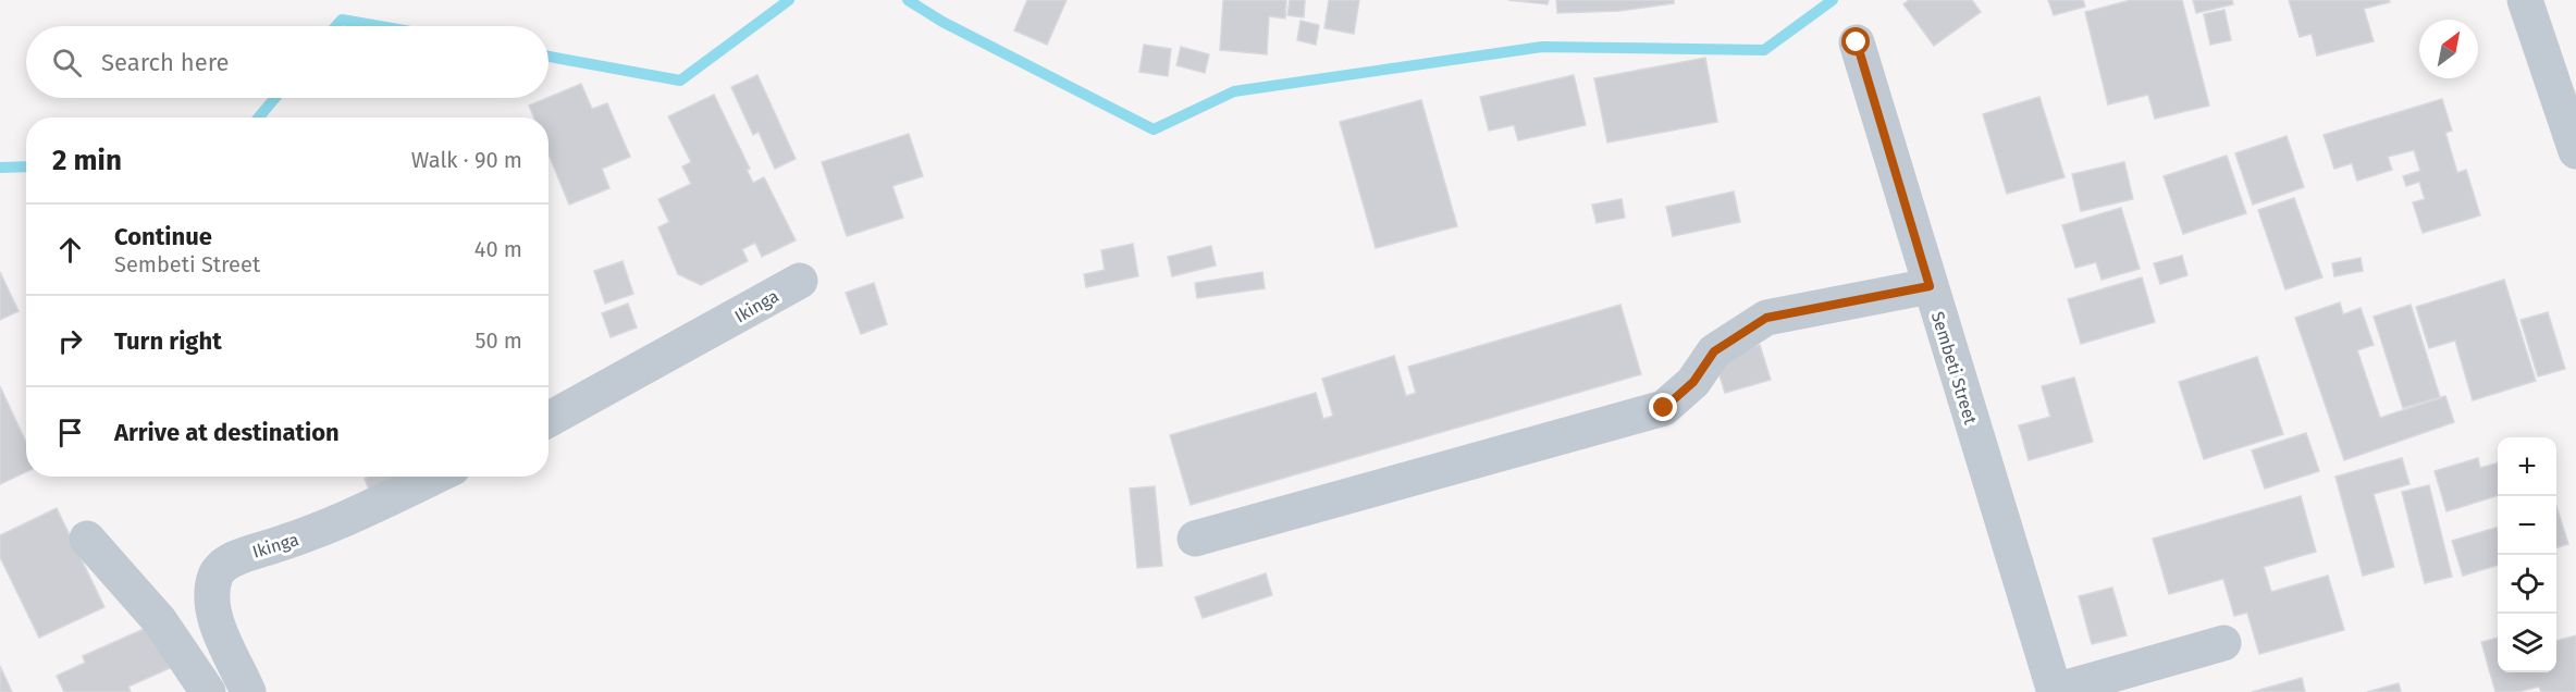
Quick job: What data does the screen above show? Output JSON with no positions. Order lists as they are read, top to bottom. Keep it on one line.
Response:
{"streets":{"street":["Ikinga","Sembeti Street"]},"north":"top right","page":{"search":"Search here","heading":["2 min","Walk · 90 m"],"list":[["Continue","Sembeti Street","40 m"],["Turn right","50 m"],"Arrive at destination"],"map_buttons":["+","−"]}}
